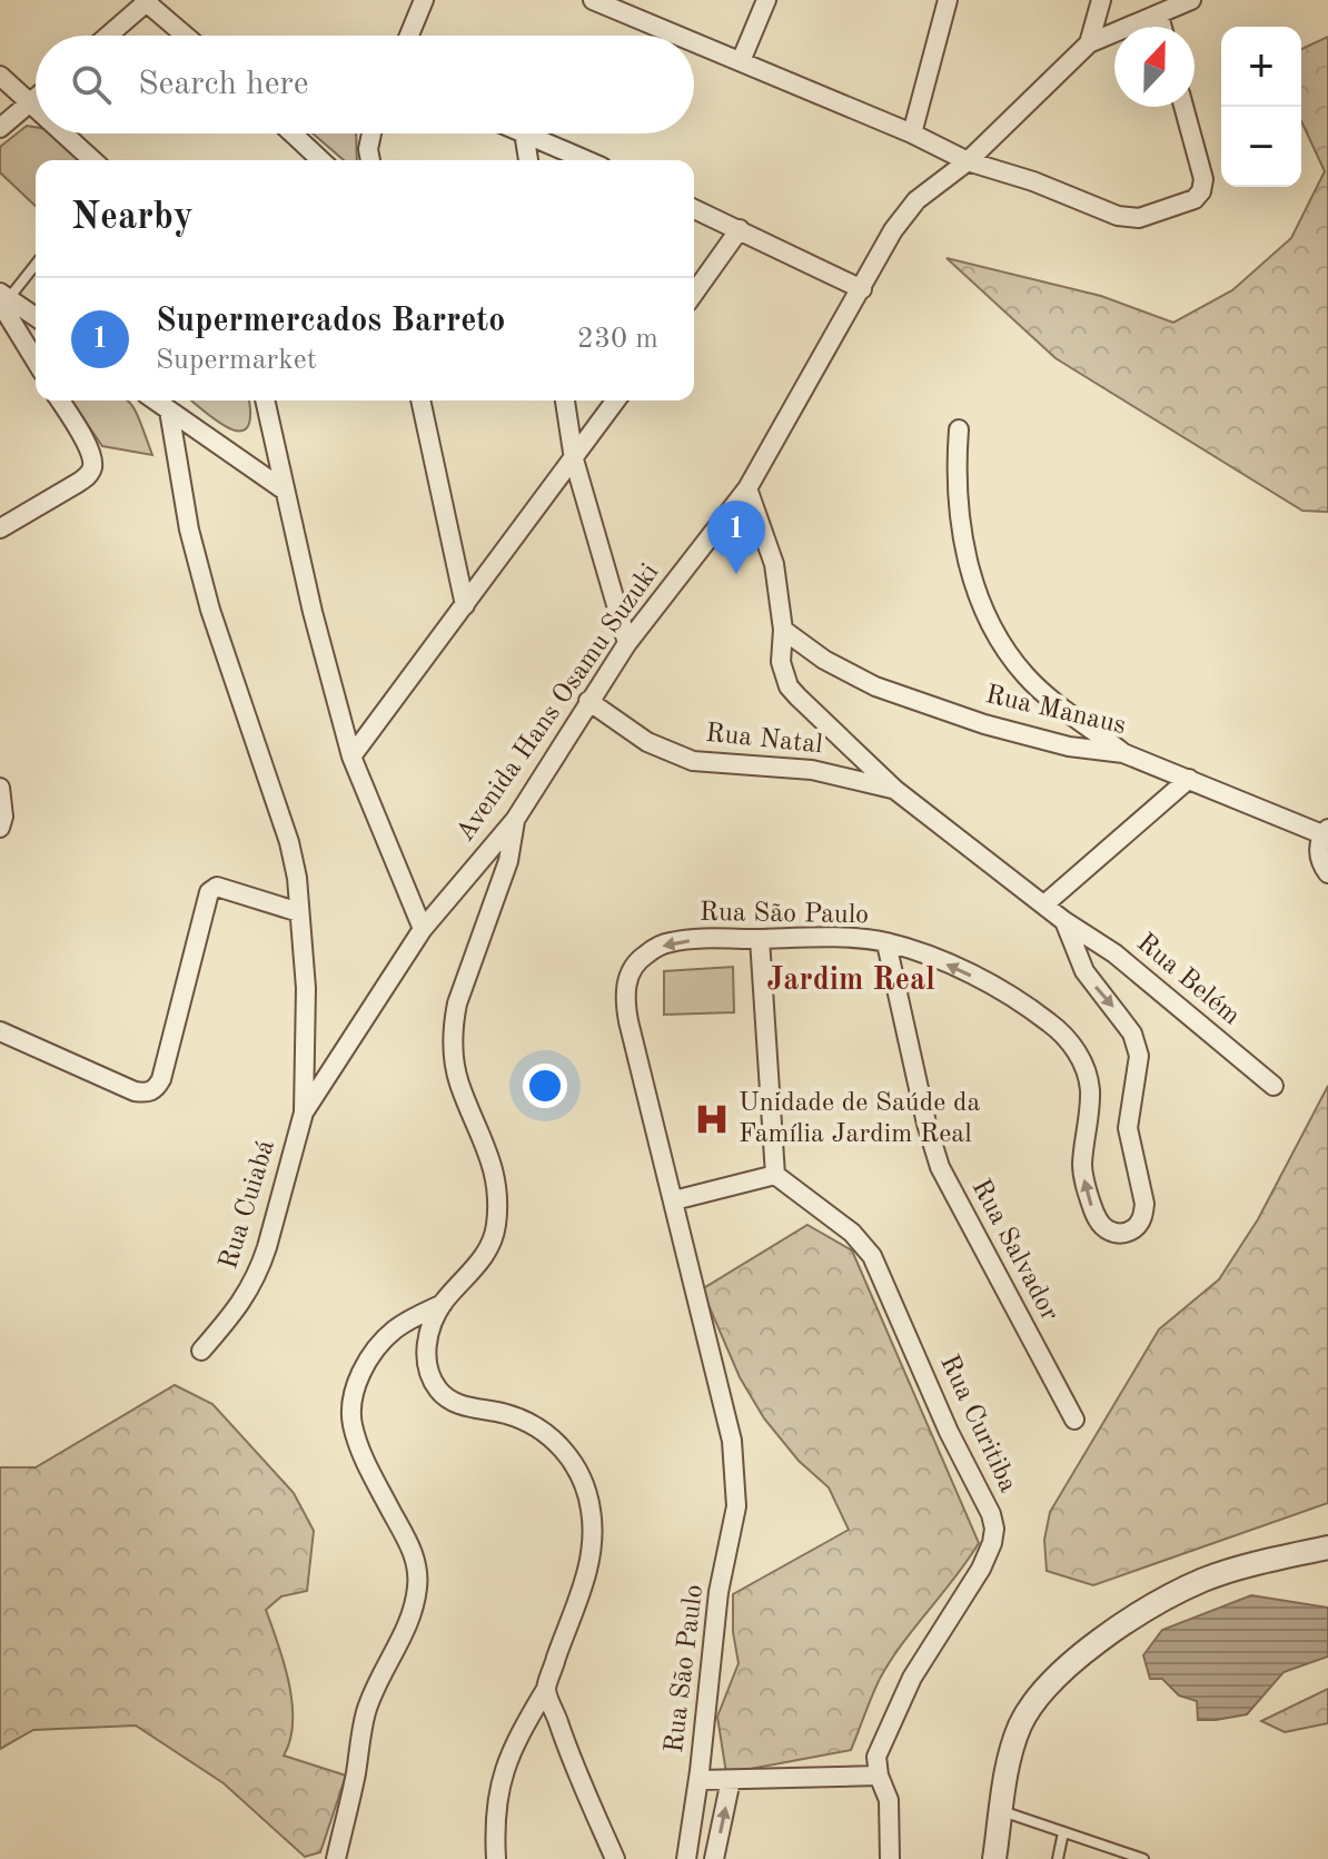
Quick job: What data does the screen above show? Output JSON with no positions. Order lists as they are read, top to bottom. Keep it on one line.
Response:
{"streets":{"street":["Avenida Hans Osamu Suzuki","Rua Manaus","Rua Natal","Rua São Paulo","Rua Belém","Rua Cuiabá","Rua Salvador","Rua Curitiba"]},"crossings":[["Avenida Hans Osamu Suzuki","Rua Natal"],["Avenida Hans Osamu Suzuki","Rua São Paulo"],["Avenida Hans Osamu Suzuki","Rua Cuiabá"],["Rua Manaus","Rua São Paulo"],["Rua Natal","Rua São Paulo"],["Rua São Paulo","Rua Belém"],["Rua São Paulo","Rua Salvador"]],"districts":["Jardim Real"],"places":{"hospital":["Unidade de Saúde da Família Jardim Real"]},"north":"top","page":{"map_buttons":["+","−"],"search":"Search here","heading":"Nearby","list":[{"mark":"1","name":"Supermercados Barreto","note":"Supermarket","value":"230 m"}],"pins":"1"}}
